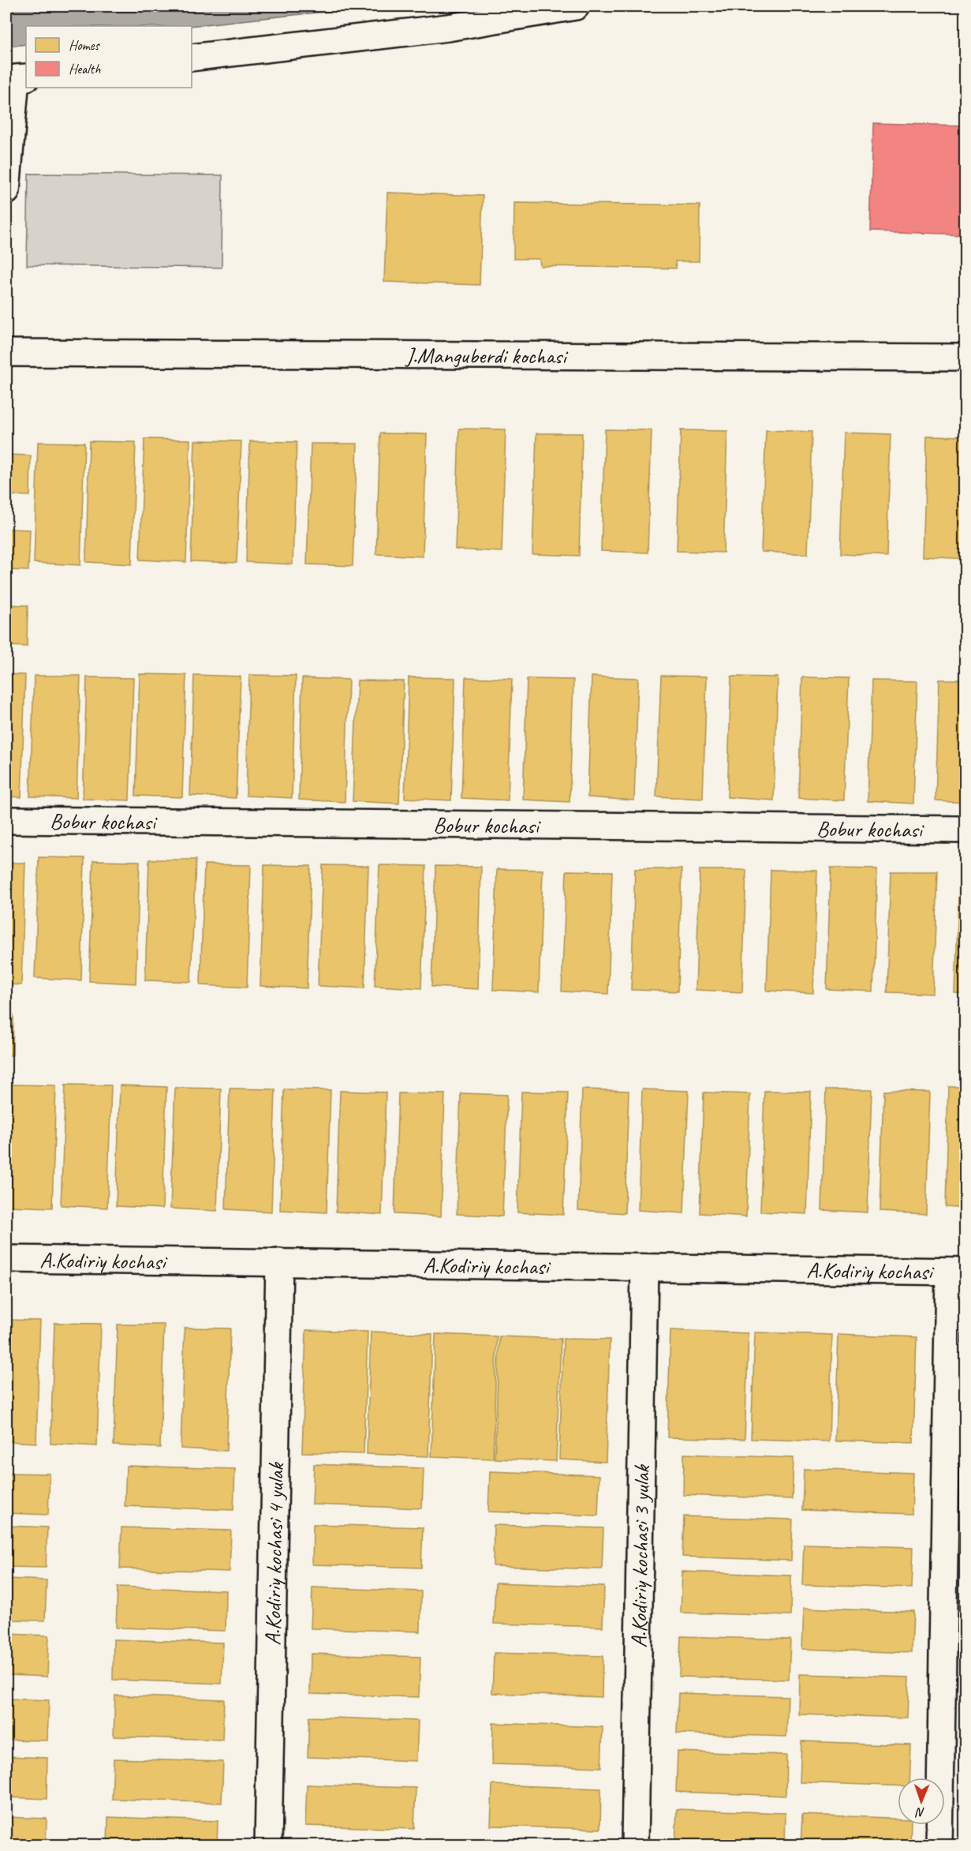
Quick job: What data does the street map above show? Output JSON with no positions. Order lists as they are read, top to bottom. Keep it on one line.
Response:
{"streets":{"street":["J.Manguberdi kochasi","Bobur kochasi","A.Kodiriy kochasi","A.Kodiriy kochasi 4 yulak","A.Kodiriy kochasi 3 yulak"]},"crossings":[["A.Kodiriy kochasi","A.Kodiriy kochasi 4 yulak"],["A.Kodiriy kochasi","A.Kodiriy kochasi 3 yulak"]],"legend":["Homes","Health"],"north":"bottom"}
